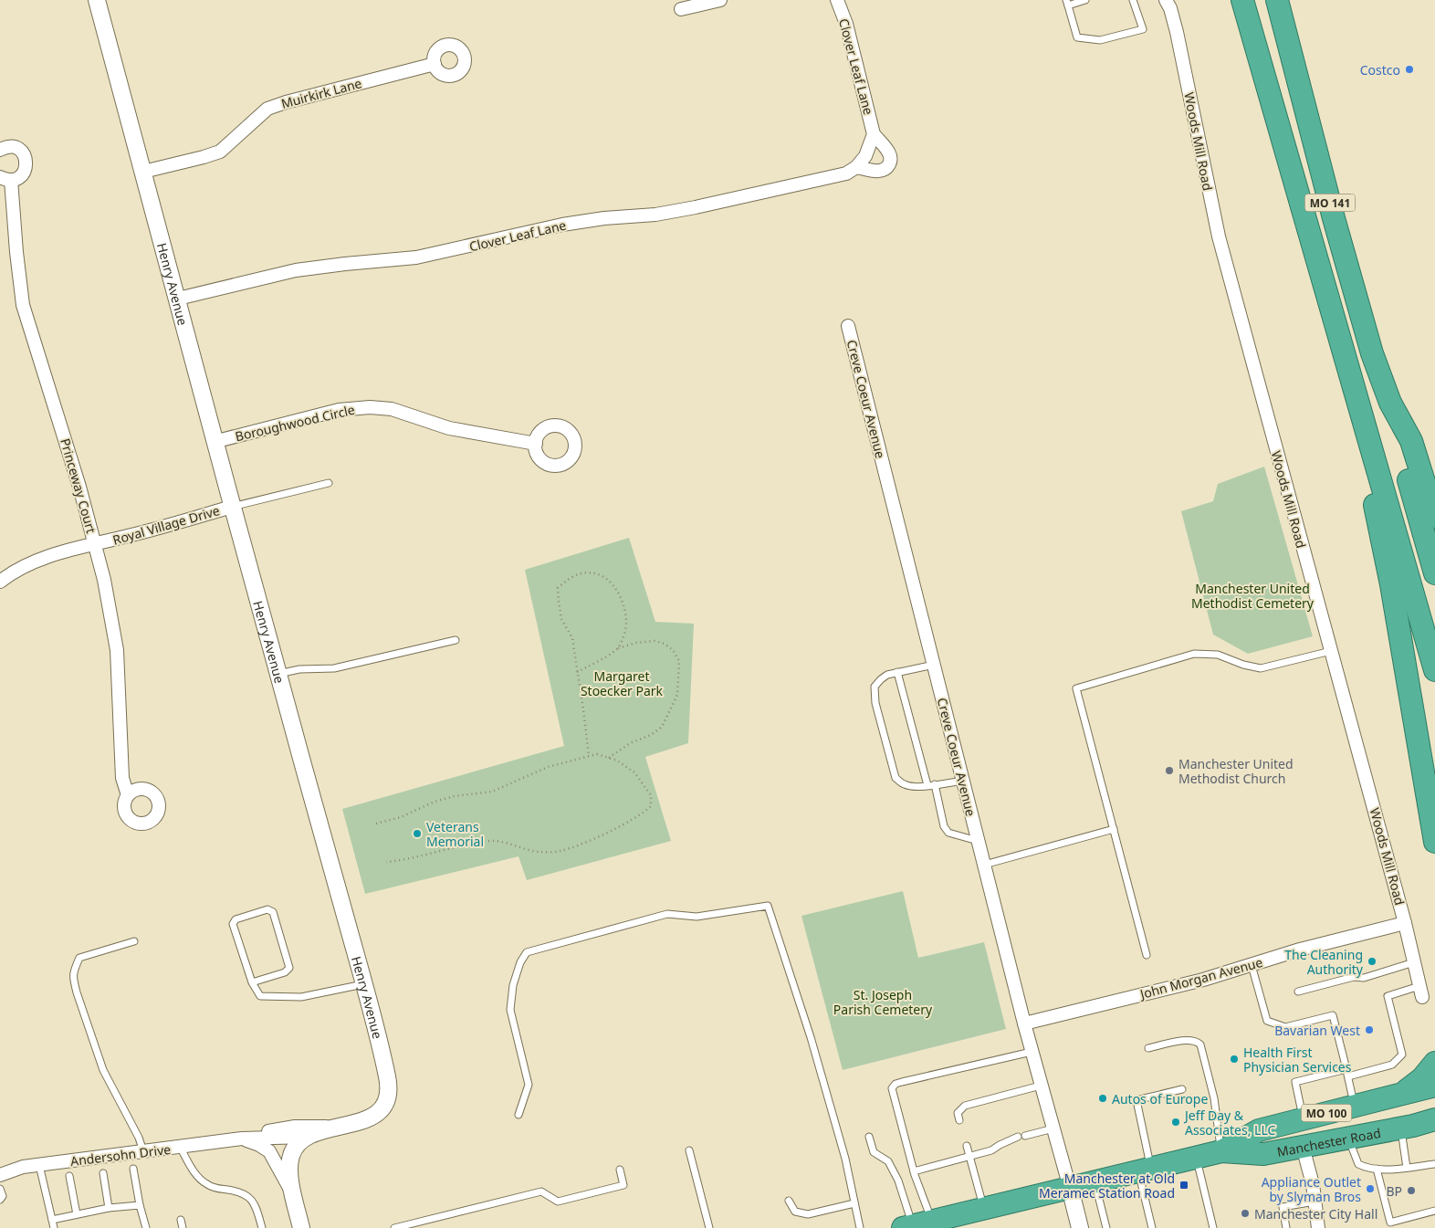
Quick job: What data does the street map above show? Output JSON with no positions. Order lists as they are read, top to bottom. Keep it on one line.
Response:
{"streets":{"highway":["MO 141","MO 100","Manchester Road"],"street":["Clover Leaf Lane","Muirkirk Lane","Woods Mill Road","Henry Avenue","Creve Coeur Avenue","Boroughwood Circle","Princeway Court","Royal Village Drive","John Morgan Avenue","Andersohn Drive"]},"crossings":[["Clover Leaf Lane","Henry Avenue"],["Muirkirk Lane","Henry Avenue"],["Woods Mill Road","John Morgan Avenue"],["Henry Avenue","Boroughwood Circle"],["Henry Avenue","Royal Village Drive"],["Henry Avenue","Andersohn Drive"],["Creve Coeur Avenue","John Morgan Avenue"],["Creve Coeur Avenue","Manchester Road"],["Princeway Court","Royal Village Drive"]],"parks":["Manchester United Methodist Cemetery","Margaret Stoecker Park","St. Joseph Parish Cemetery"],"places":{"other":["Costco","Manchester United Methodist Church","Veterans Memorial","The Cleaning Authority","Bavarian West","Health First Physician Services","Autos of Europe","Jeff Day & Associates, LLC","Appliance Outlet by Slyman Bros","BP","Manchester City Hall"],"transit":["Manchester at Old Meramec Station Road"]}}
